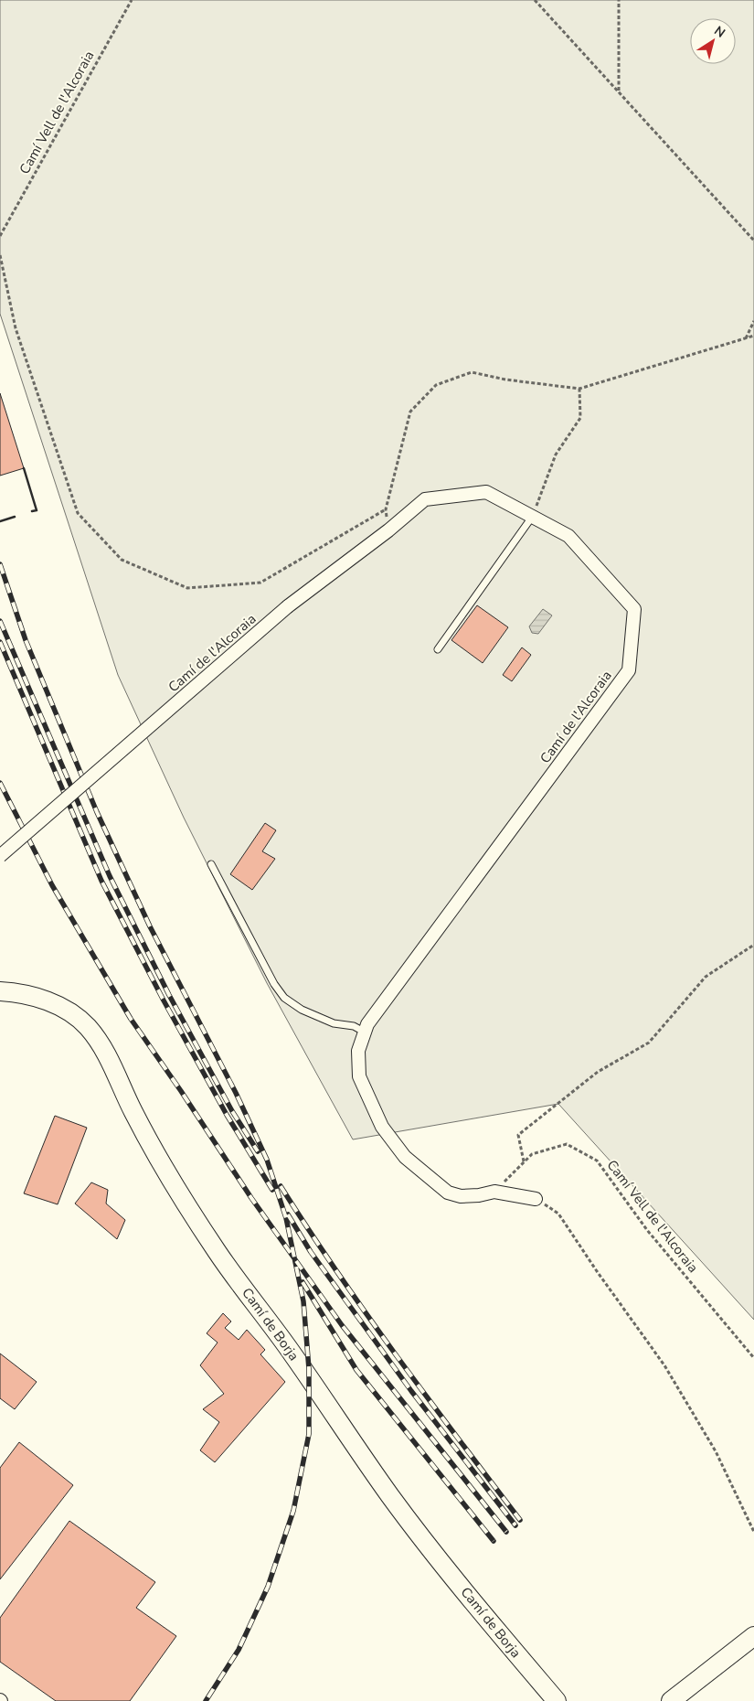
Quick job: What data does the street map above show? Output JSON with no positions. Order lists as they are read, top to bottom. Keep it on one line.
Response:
{"streets":{"street":["Camí de l'Alcoraia","Camí de Borja"],"path":["Camí Vell de l'Alcoraia"]},"crossings":[["Camí Vell de l'Alcoraia","Camí de l'Alcoraia"]],"north":"top right"}
